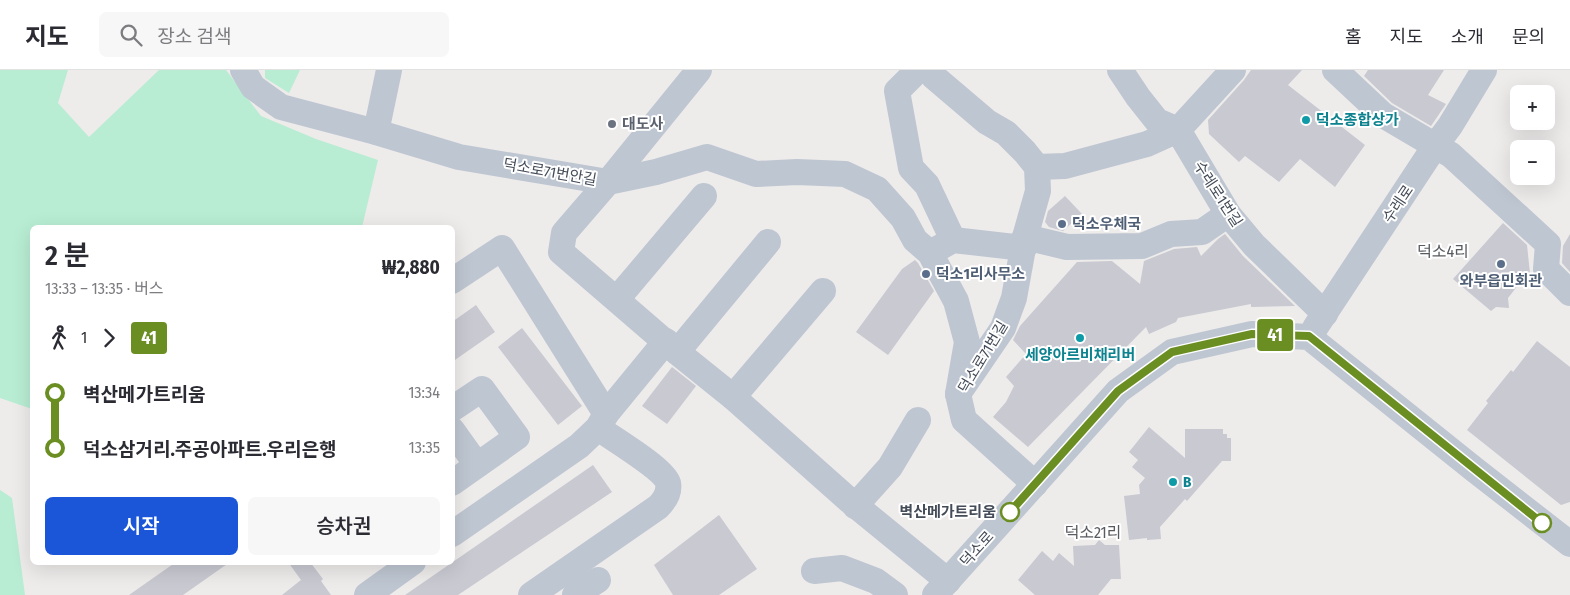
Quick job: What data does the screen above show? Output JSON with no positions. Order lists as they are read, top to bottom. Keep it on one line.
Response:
{"streets":{"street":["덕소로71번안길","수레로1번길","수레로","덕소로71번길","덕소로"]},"crossings":[["덕소로71번안길","덕소로71번길"],["수레로1번길","수레로"],["수레로","덕소로"],["덕소로71번길","덕소로"]],"districts":["덕소4리","덕소21리"],"places":["덕소종합상가","대도사","덕소우체국","와부읍민회관","덕소1리사무소","세양아르비채리버","B","벽산메가트리움"],"lines":["bus line 41"],"page":{"header":"지도","search":"장소 검색","nav":["홈","지도","소개","문의"],"on_map":"41","map_buttons":["+","−"],"heading":["2 분","13:33 – 13:35 · 버스","₩2,880"],"legs":["1","41"],"list":[{"name":"벽산메가트리움","value":"13:34"},{"name":"덕소삼거리.주공아파트.우리은행","value":"13:35"}],"buttons":["시작","승차권"]}}
